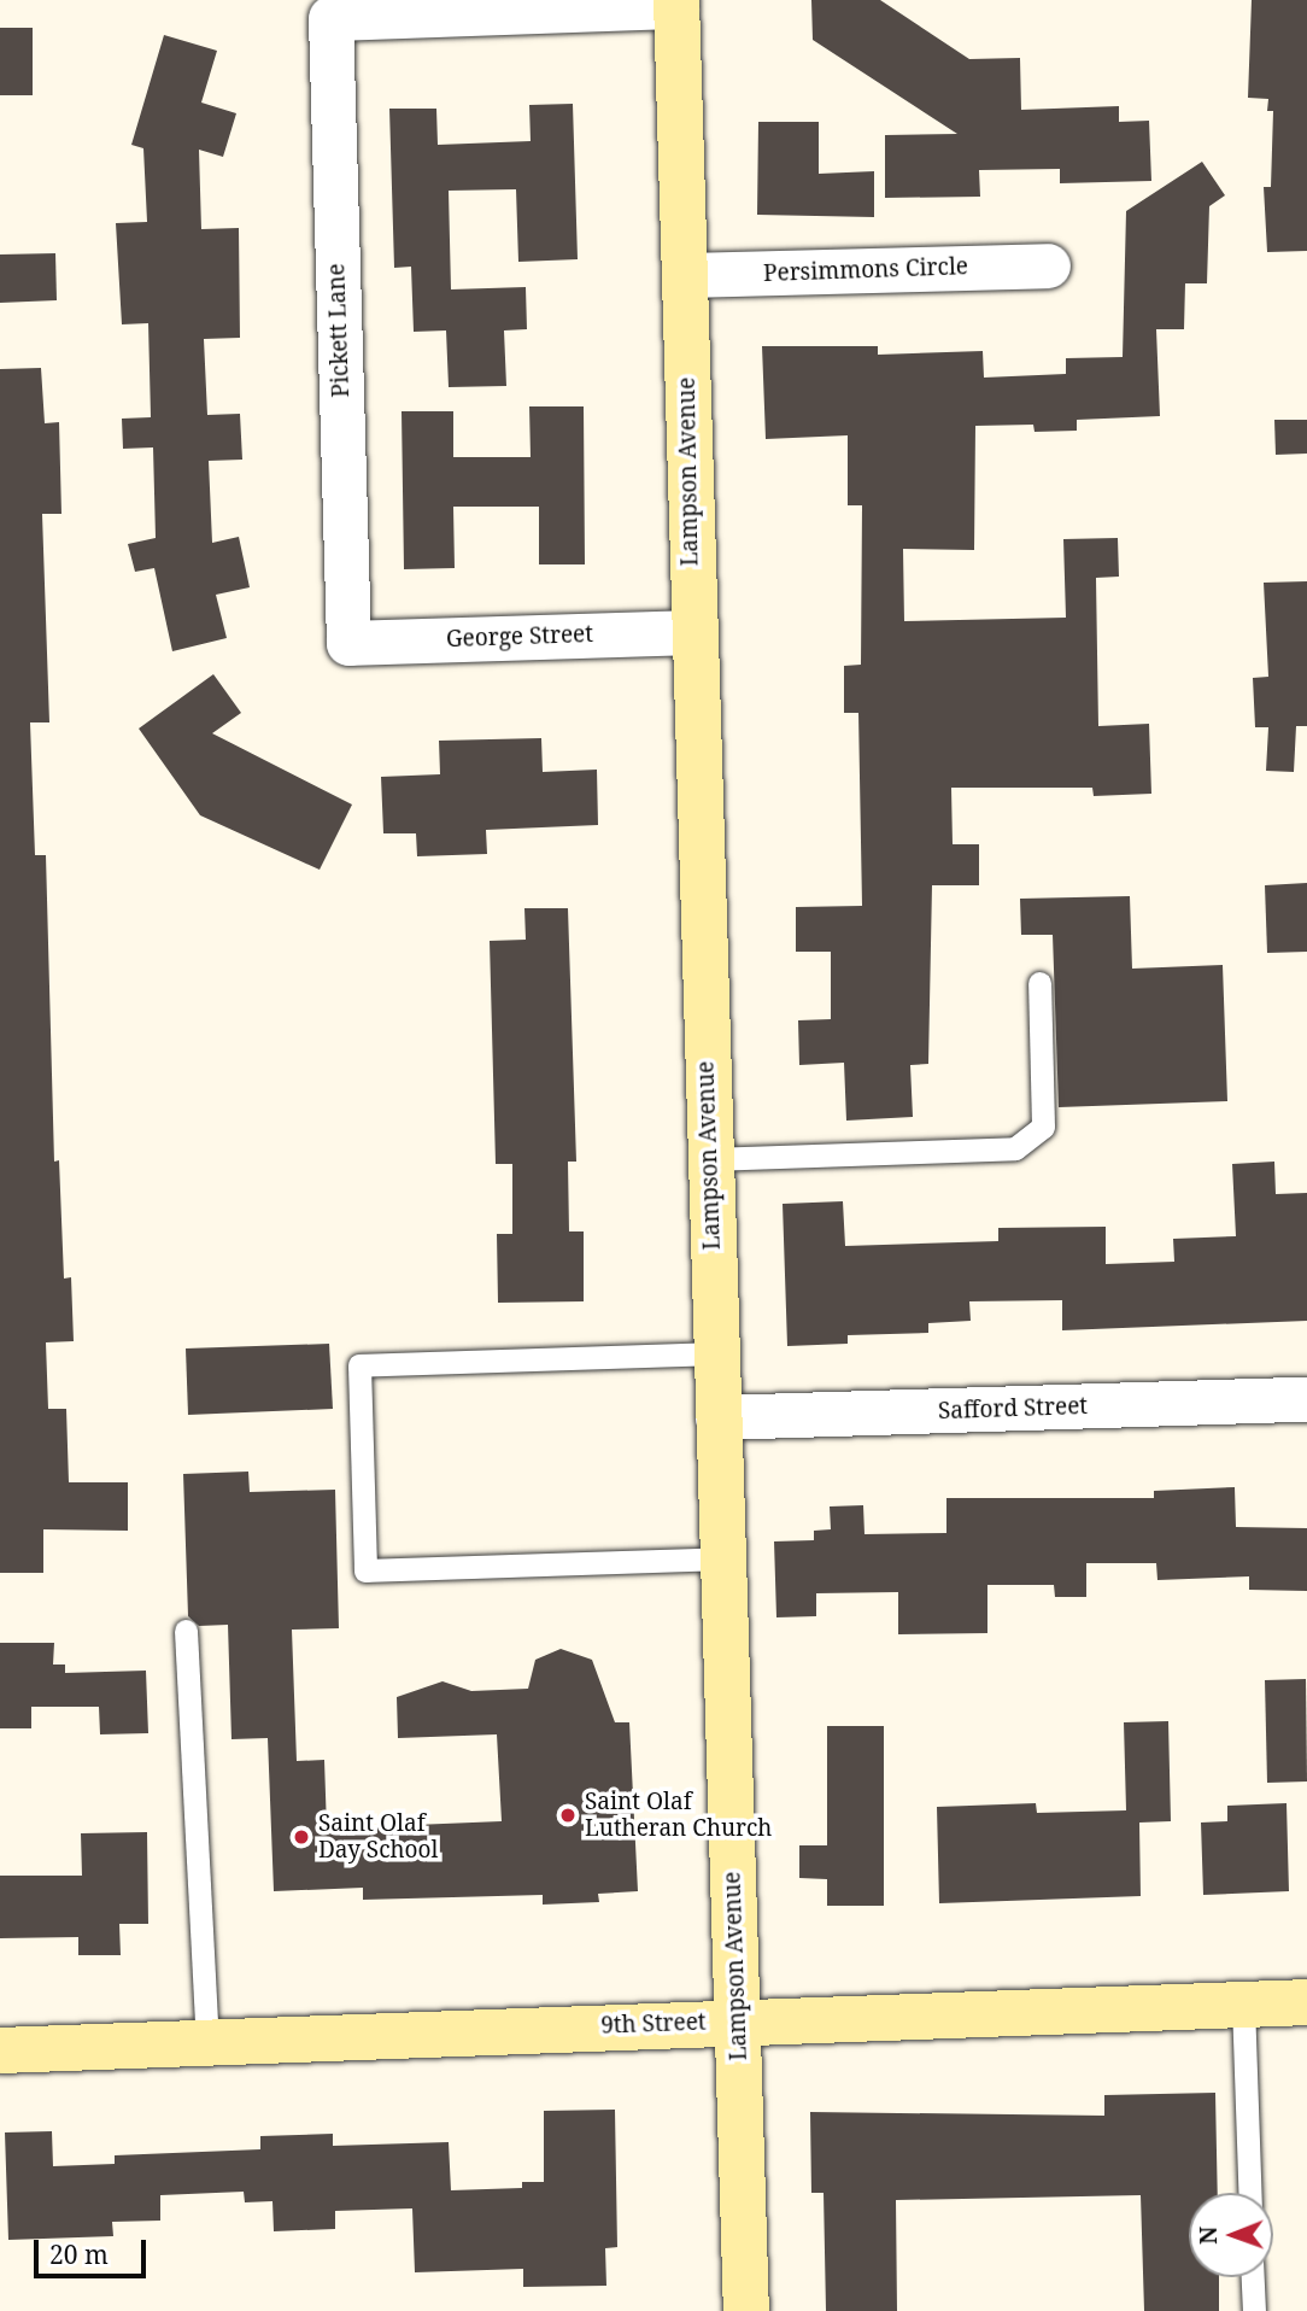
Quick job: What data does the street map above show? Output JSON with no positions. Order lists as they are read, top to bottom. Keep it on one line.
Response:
{"streets":{"street":["Persimmons Circle","Pickett Lane","Lampson Avenue","George Street","Safford Street","9th Street"]},"crossings":[["Persimmons Circle","Lampson Avenue"],["Pickett Lane","Lampson Avenue"],["Pickett Lane","George Street"],["Lampson Avenue","George Street"],["Lampson Avenue","Safford Street"],["Lampson Avenue","9th Street"]],"places":["Saint Olaf Lutheran Church","Saint Olaf Day School"],"scale_bar":"20 m","north":"left"}
